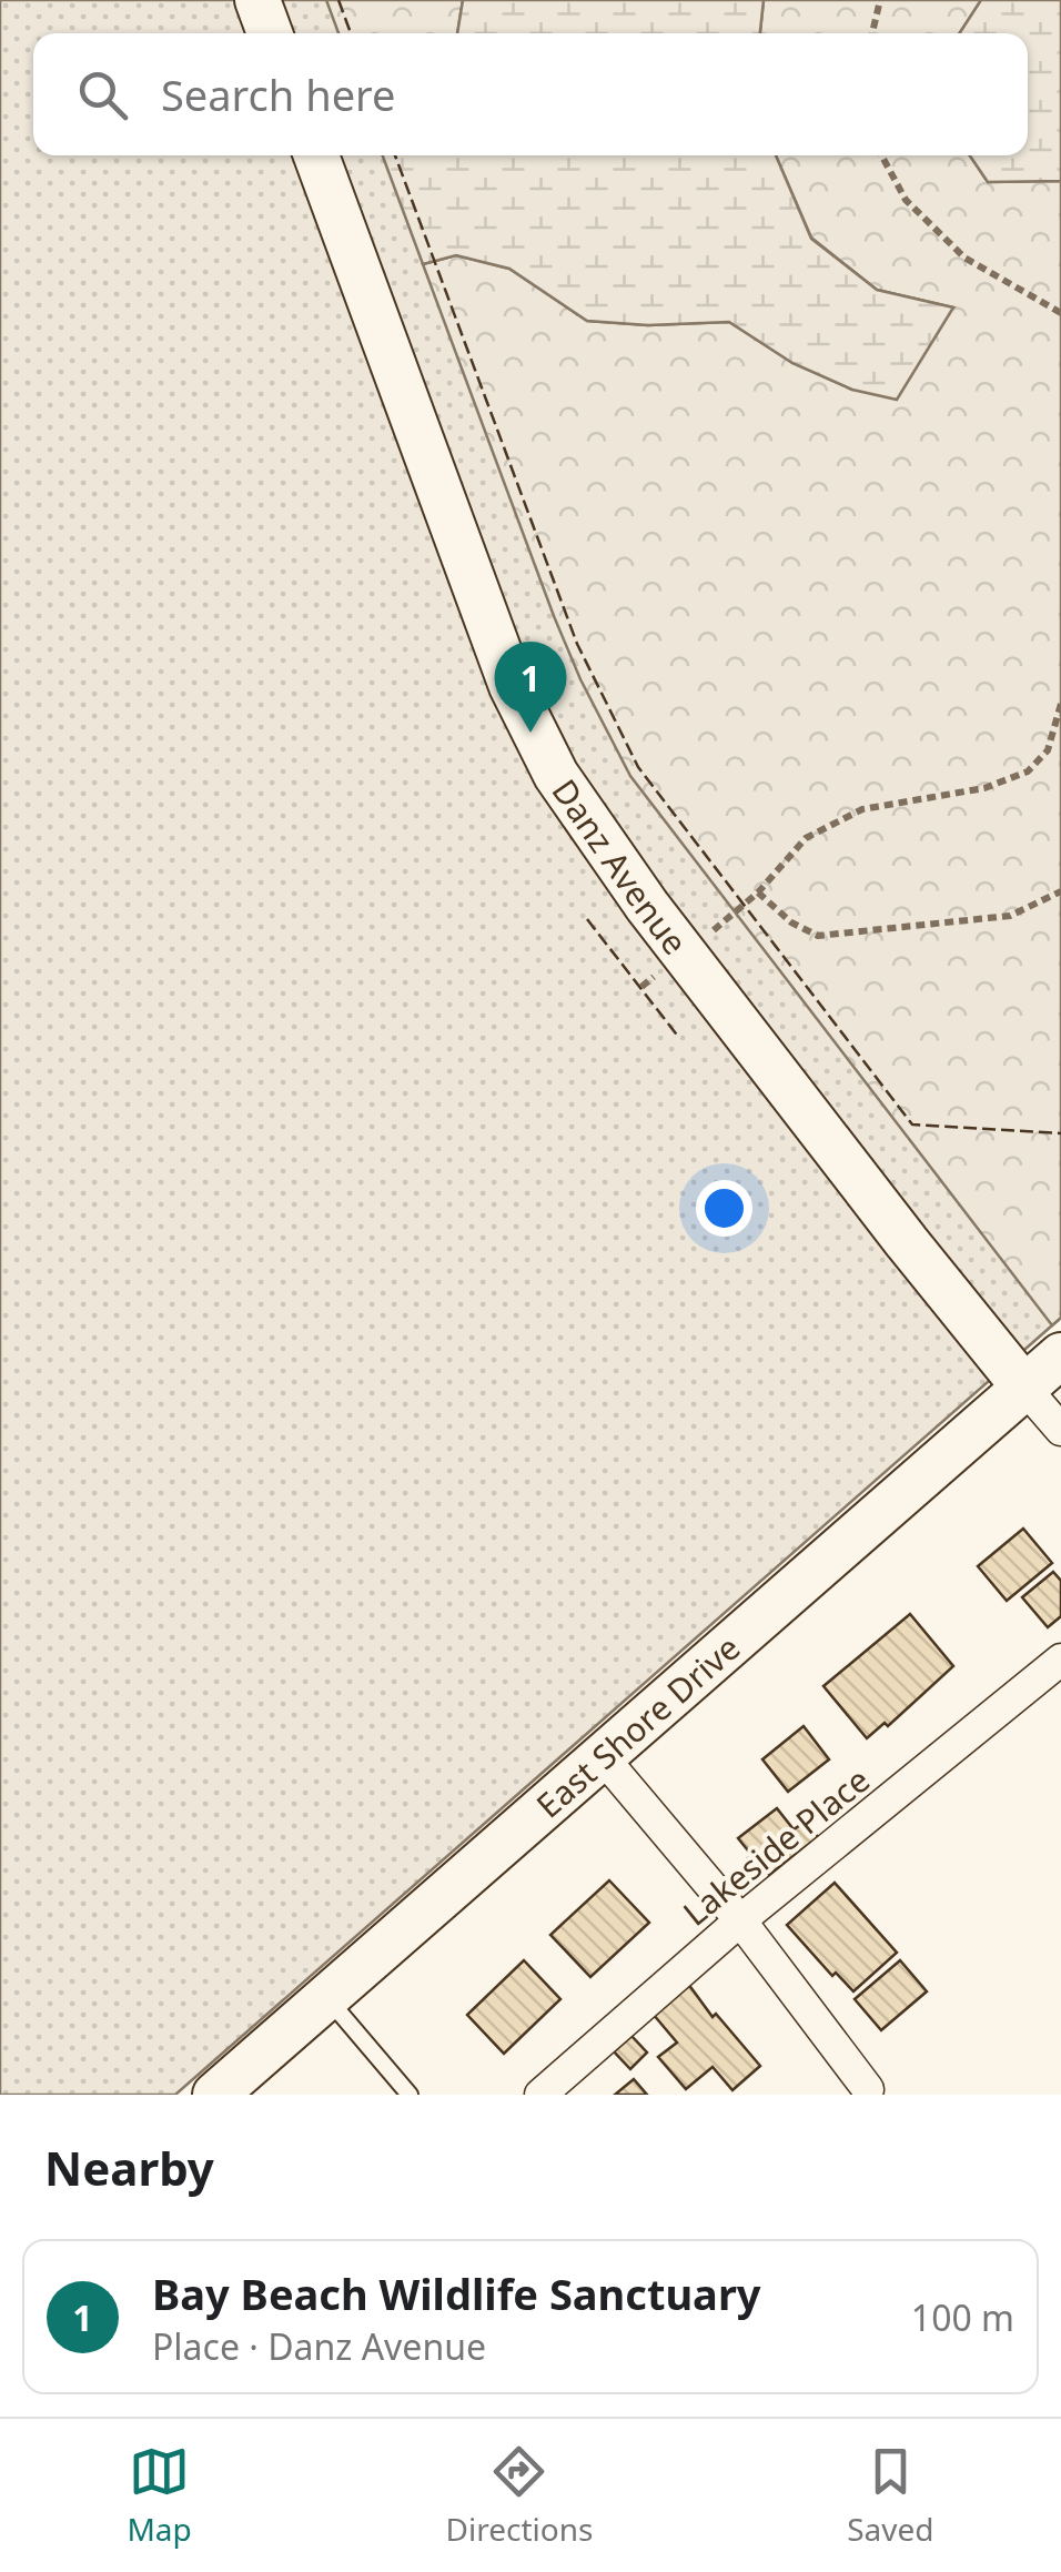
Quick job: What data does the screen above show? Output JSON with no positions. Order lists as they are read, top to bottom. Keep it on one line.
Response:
{"streets":{"street":["Danz Avenue","East Shore Drive","Lakeside Place"]},"crossings":[["Danz Avenue","East Shore Drive"]],"page":{"search":"Search here","pins":"1","heading":"Nearby","list":[{"mark":"1","name":"Bay Beach Wildlife Sanctuary","note":"Place · Danz Avenue","value":"100 m"}],"nav":["Map","Directions","Saved"]}}
